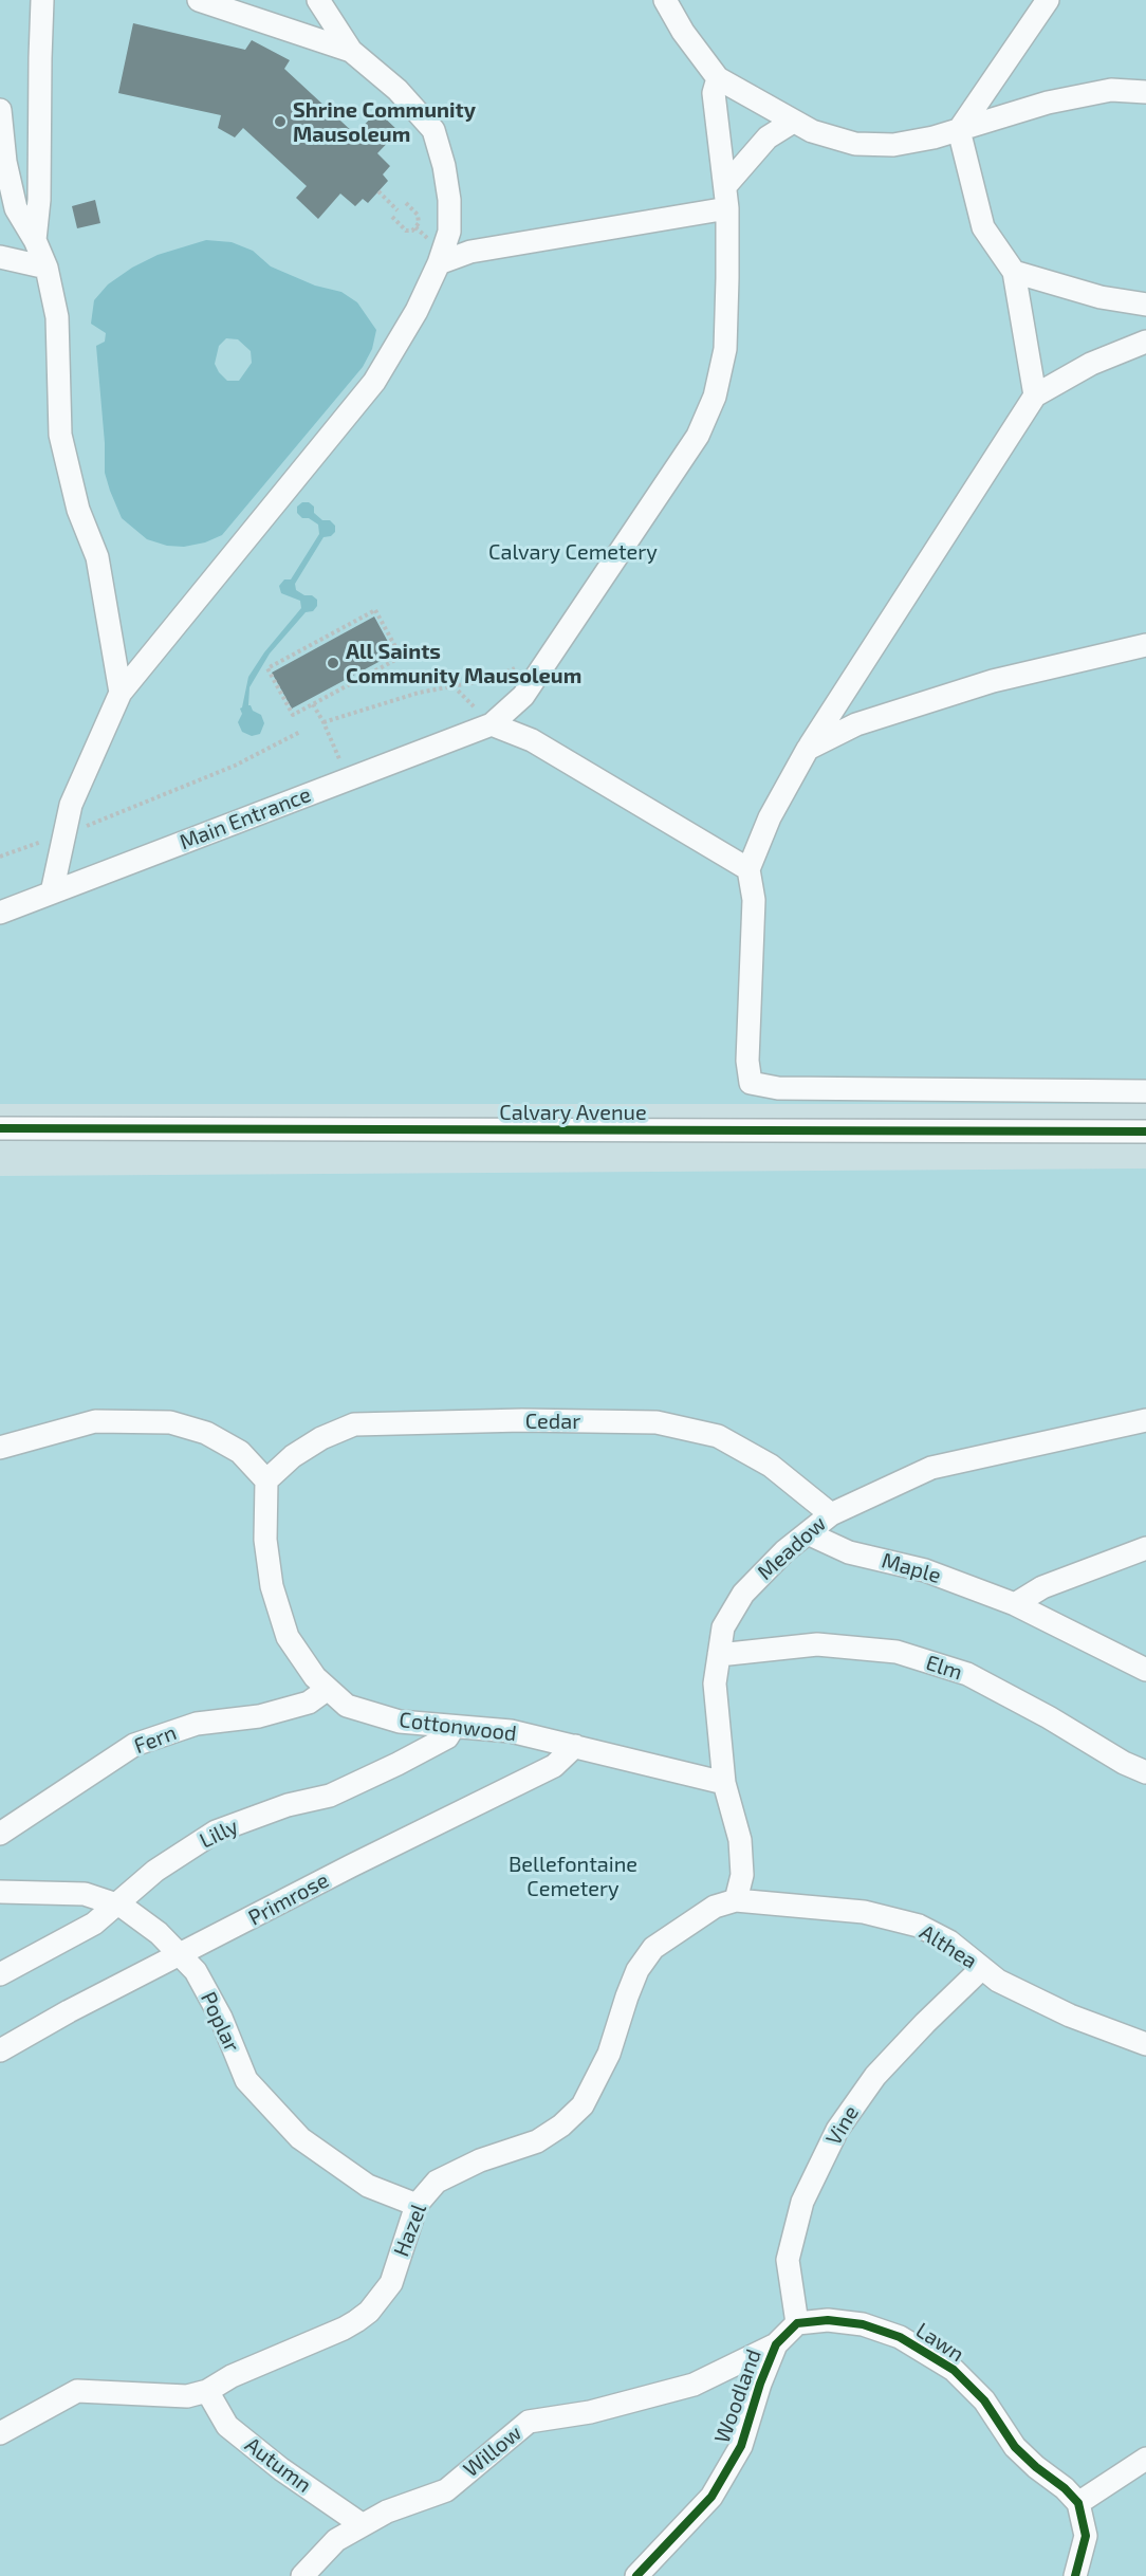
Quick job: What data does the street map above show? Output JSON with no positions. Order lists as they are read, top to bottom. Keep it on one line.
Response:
{"streets":{"street":["Main Entrance","Calvary Avenue","Cedar","Meadow","Maple","Elm","Cottonwood","Fern","Lilly","Primrose","Althea","Poplar","Vine","Hazel","Lawn","Woodland","Willow","Autumn"]},"crossings":[["Cedar","Meadow"],["Cedar","Cottonwood"],["Meadow","Maple"],["Meadow","Elm"],["Meadow","Cottonwood"],["Meadow","Althea"],["Meadow","Hazel"],["Cottonwood","Fern"],["Cottonwood","Lilly"],["Cottonwood","Primrose"],["Lilly","Poplar"],["Primrose","Poplar"],["Althea","Vine"],["Althea","Hazel"],["Poplar","Hazel"],["Vine","Lawn"],["Hazel","Autumn"],["Woodland","Willow"],["Willow","Autumn"]],"parks":["Calvary Cemetery","Bellefontaine Cemetery"],"places":["Shrine Community Mausoleum","All Saints Community Mausoleum"]}
